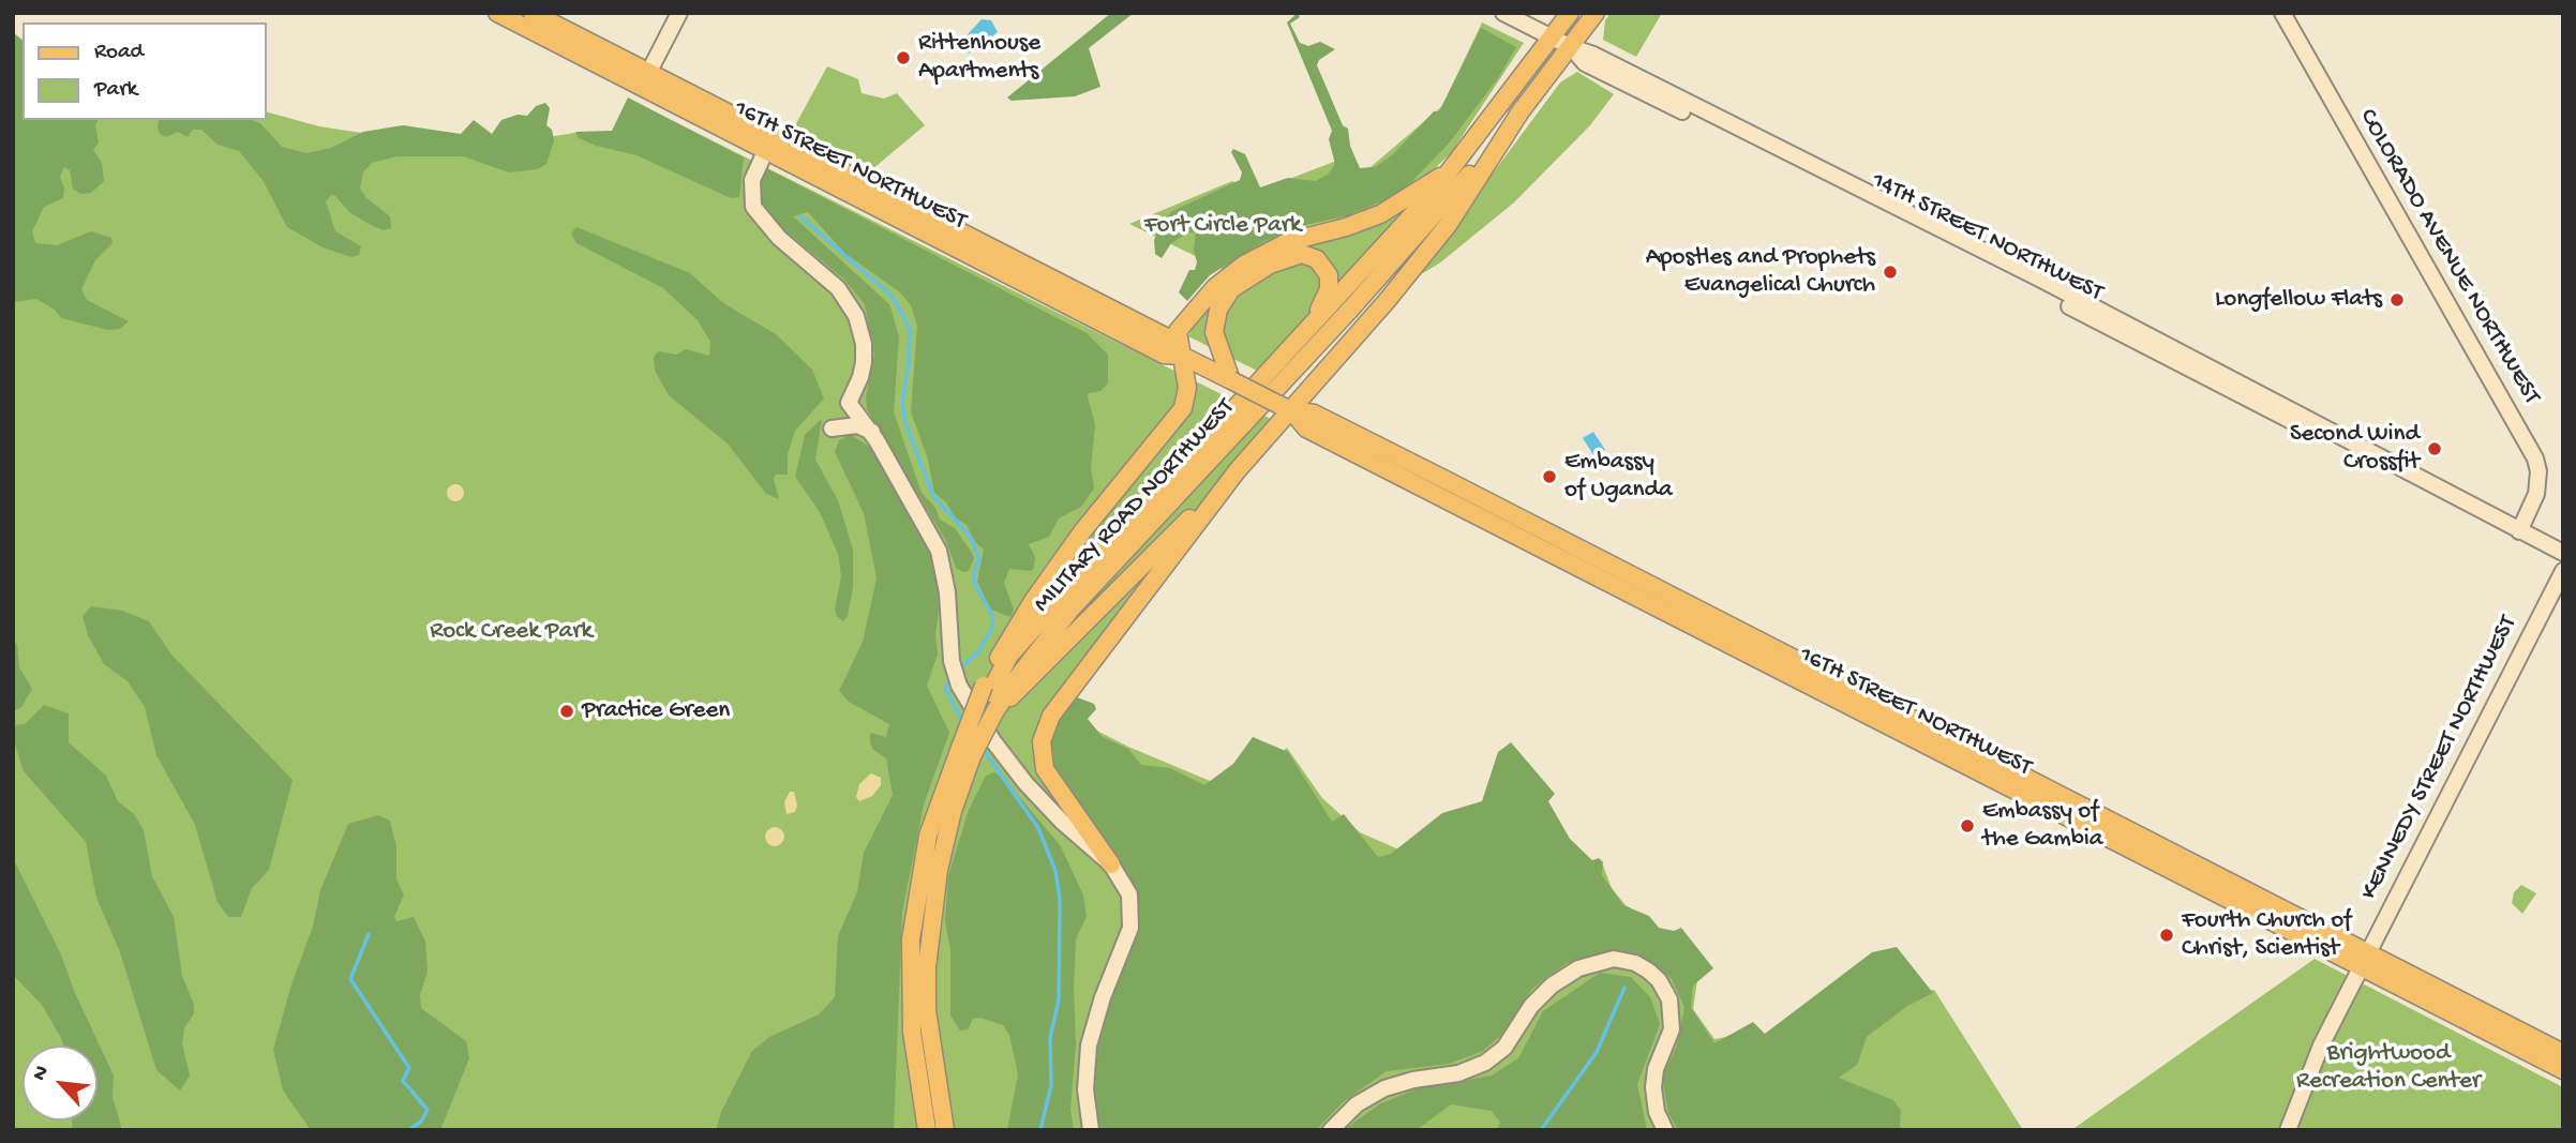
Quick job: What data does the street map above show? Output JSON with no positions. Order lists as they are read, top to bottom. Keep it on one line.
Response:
{"streets":{"main road":["16TH STREET NORTHWEST","MILITARY ROAD NORTHWEST"],"street":["14TH STREET NORTHWEST","COLORADO AVENUE NORTHWEST","KENNEDY STREET NORTHWEST"]},"crossings":[["16TH STREET NORTHWEST","KENNEDY STREET NORTHWEST"],["14TH STREET NORTHWEST","COLORADO AVENUE NORTHWEST"],["14TH STREET NORTHWEST","MILITARY ROAD NORTHWEST"]],"parks":["Fort Circle Park","Rock Creek Park","Brightwood Recreation Center"],"places":["Rittenhouse Apartments","Apostles and Prophets Evangelical Church","Longfellow Flats","Second Wind Crossfit","Embassy of Uganda","Practice Green","Embassy of the Gambia","Fourth Church of Christ, Scientist"],"legend":["Road","Park"],"north":"top left"}
